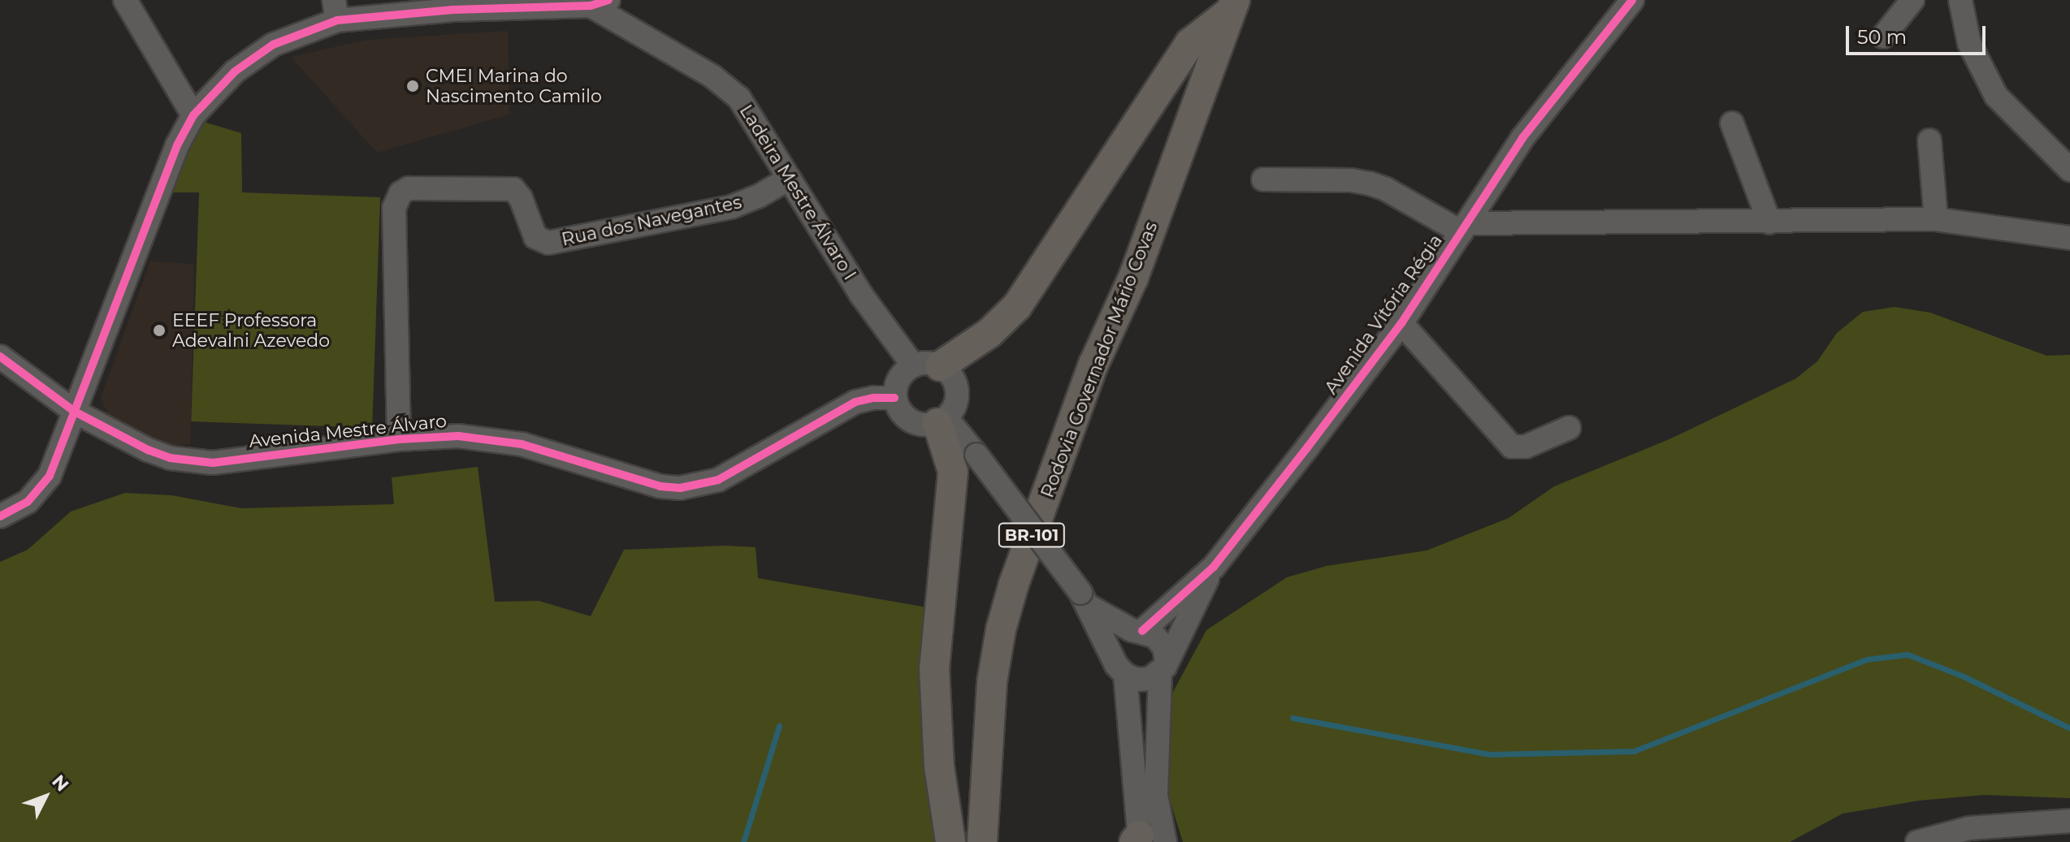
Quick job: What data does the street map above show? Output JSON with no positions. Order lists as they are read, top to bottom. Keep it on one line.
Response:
{"streets":{"main road":["Rodovia Governador Mário Covas","BR-101"],"street":["Ladeira Mestre Álvaro I","Rua dos Navegantes","Avenida Vitória Régia","Avenida Mestre Álvaro"]},"crossings":[["Ladeira Mestre Álvaro I","Rua dos Navegantes"],["Ladeira Mestre Álvaro I","Avenida Mestre Álvaro"],["Rua dos Navegantes","Avenida Mestre Álvaro"]],"places":["CMEI Marina do Nascimento Camilo","EEEF Professora Adevalni Azevedo"],"scale_bar":"50 m","north":"top right"}
